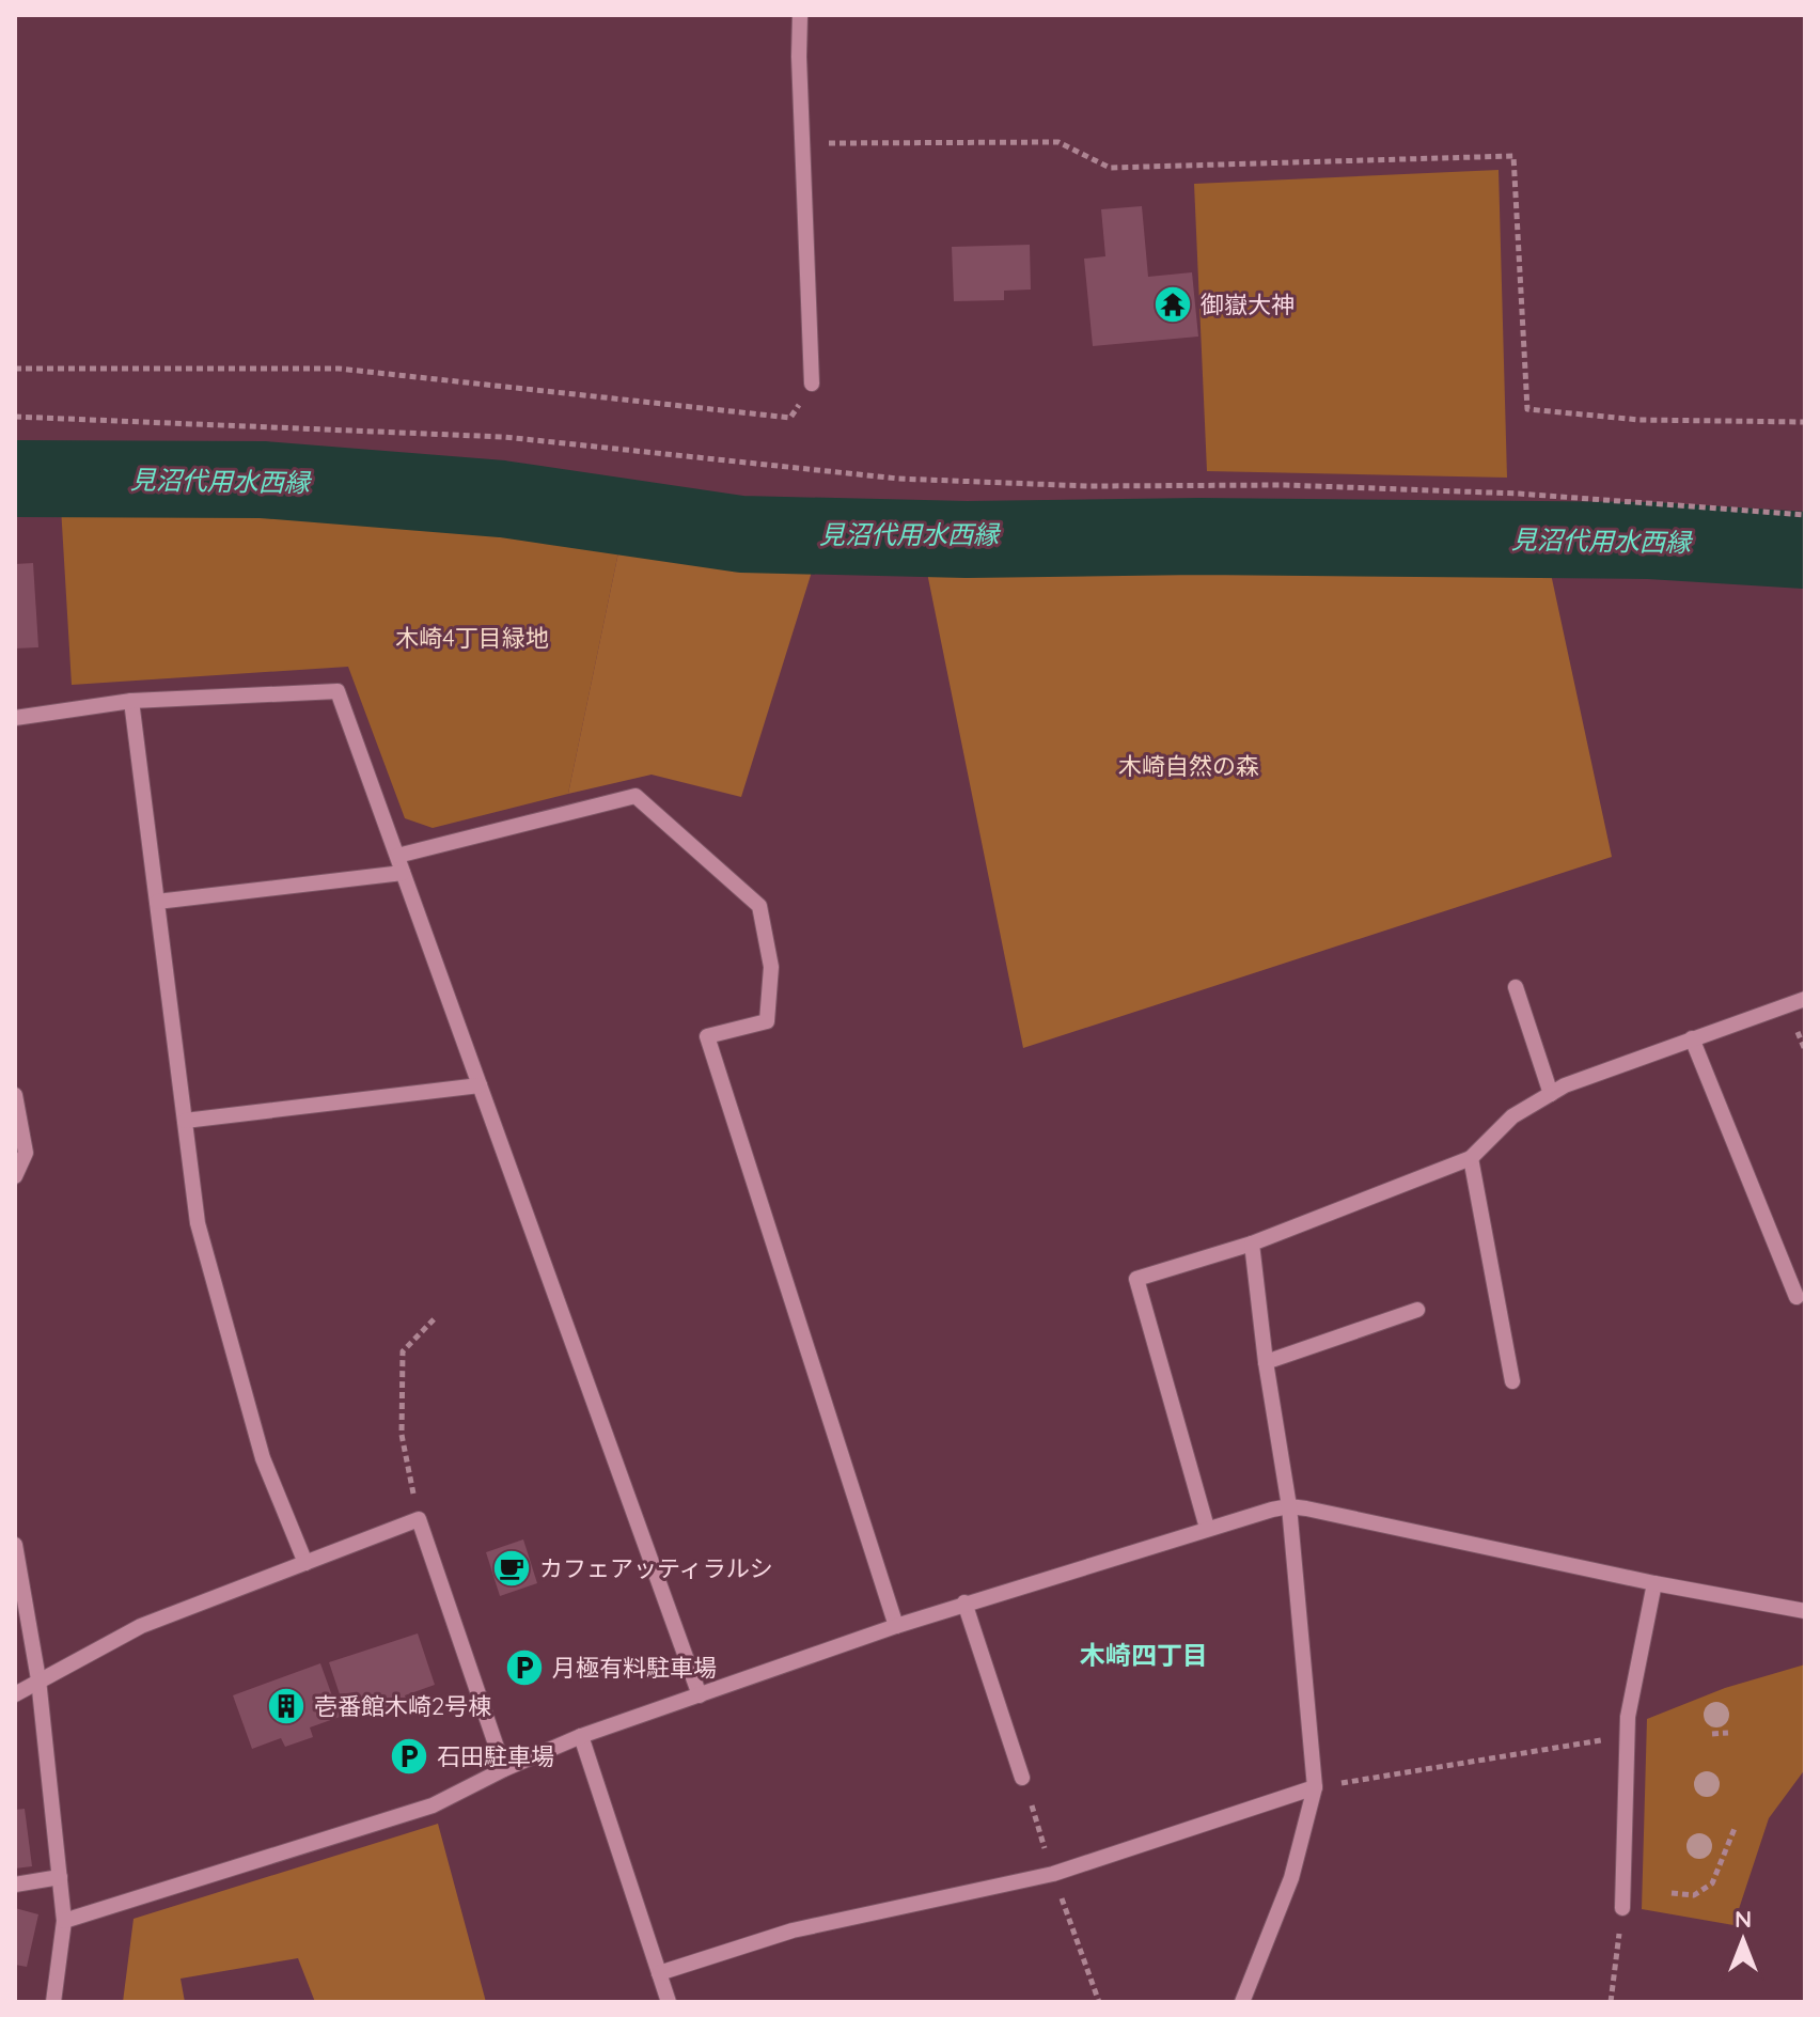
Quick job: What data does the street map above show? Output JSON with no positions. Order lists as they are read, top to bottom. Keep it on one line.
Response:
{"districts":["木崎四丁目"],"water":["見沼代用水西縁"],"parks":["木崎4丁目緑地","木崎自然の森"],"places":{"temple":["御嶽大神"],"cafe":["カフェアッティラルシ"],"parking":["月極有料駐車場","石田駐車場"],"building":["壱番館木崎2号棟"]},"north":"top"}
